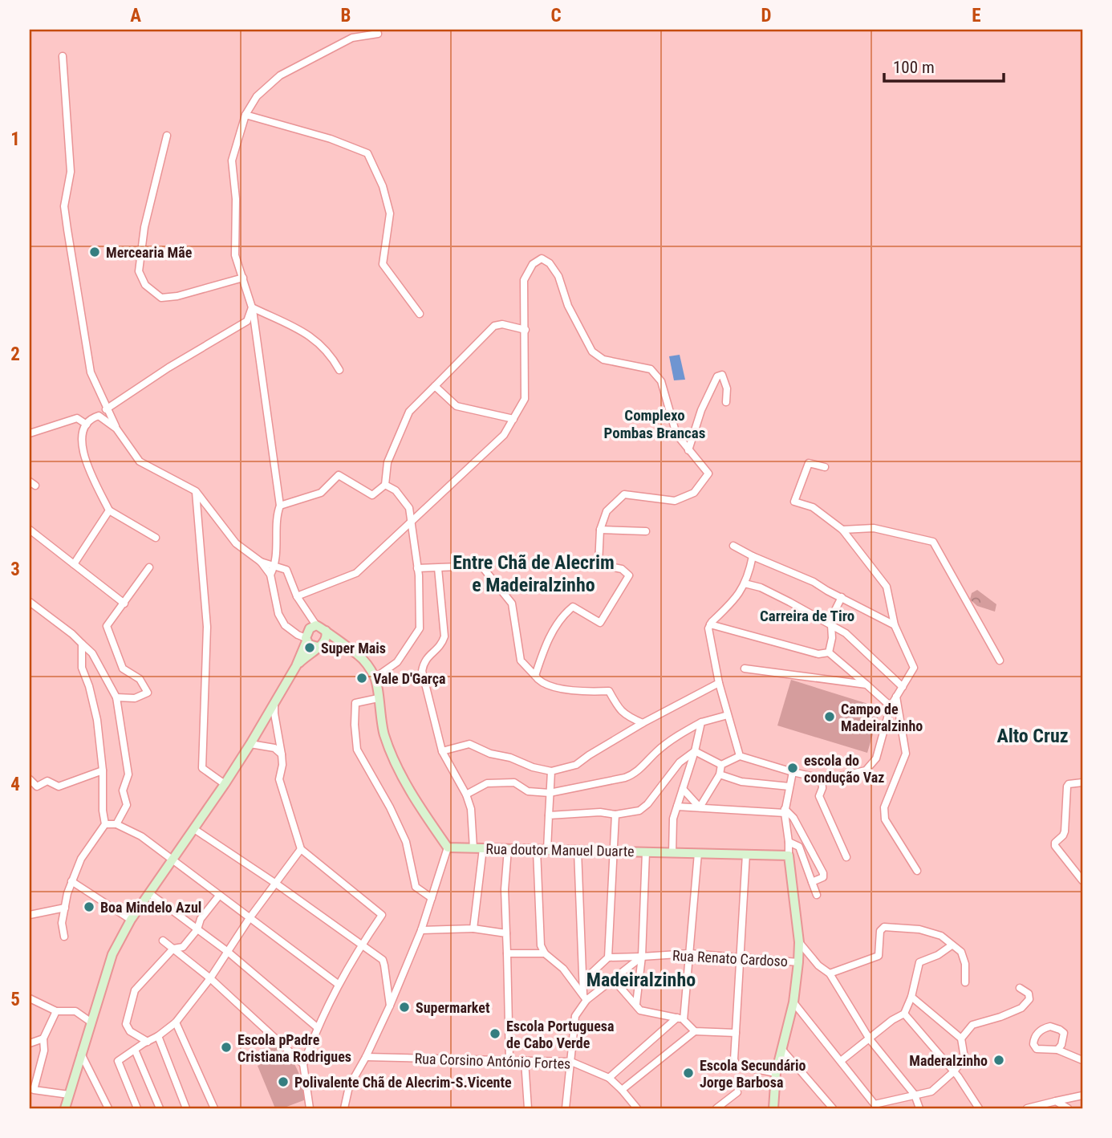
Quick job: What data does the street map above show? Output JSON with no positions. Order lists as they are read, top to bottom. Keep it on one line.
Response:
{"streets":{"street":["Rua doutor Manuel Duarte","Rua Renato Cardoso","Rua Corsino António Fortes"]},"districts":["Complexo Pombas Brancas","Entre Chã de Alecrim e Madeiralzinho","Carreira de Tiro","Alto Cruz","Madeiralzinho"],"places":["Mercearia Mãe","Super Mais","Vale D'Garça","Campo de Madeiralzinho","escola do condução Vaz","Boa Mindelo Azul","Supermarket","Escola Portuguesa de Cabo Verde","Escola pPadre Cristiana Rodrigues","Maderalzinho","Escola Secundário Jorge Barbosa","Polivalente Chã de Alecrim-S.Vicente"],"scale_bar":"100 m","grid":{"columns":["A","B","C","D","E"],"rows":["1","2","3","4","5"]}}
